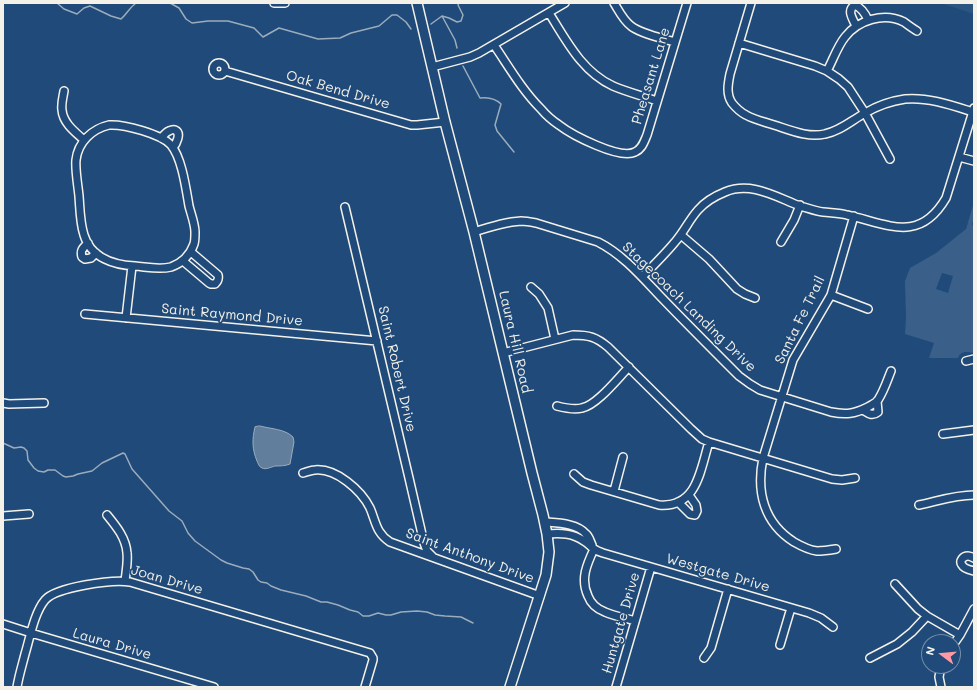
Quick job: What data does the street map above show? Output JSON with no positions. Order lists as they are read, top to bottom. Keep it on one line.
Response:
{"streets":{"main road":["Laura Hill Road"],"street":["Pheasant Lane","Oak Bend Drive","Stagecoach Landing Drive","Saint Raymond Drive","Santa Fe Trail","Saint Robert Drive","Saint Anthony Drive","Westgate Drive","Joan Drive","Huntgate Drive","Laura Drive"]},"crossings":[["Oak Bend Drive","Laura Hill Road"],["Stagecoach Landing Drive","Santa Fe Trail"],["Stagecoach Landing Drive","Laura Hill Road"],["Saint Raymond Drive","Saint Robert Drive"],["Laura Hill Road","Saint Anthony Drive"],["Laura Hill Road","Westgate Drive"],["Saint Robert Drive","Saint Anthony Drive"],["Westgate Drive","Huntgate Drive"],["Joan Drive","Laura Drive"]],"north":"left"}
